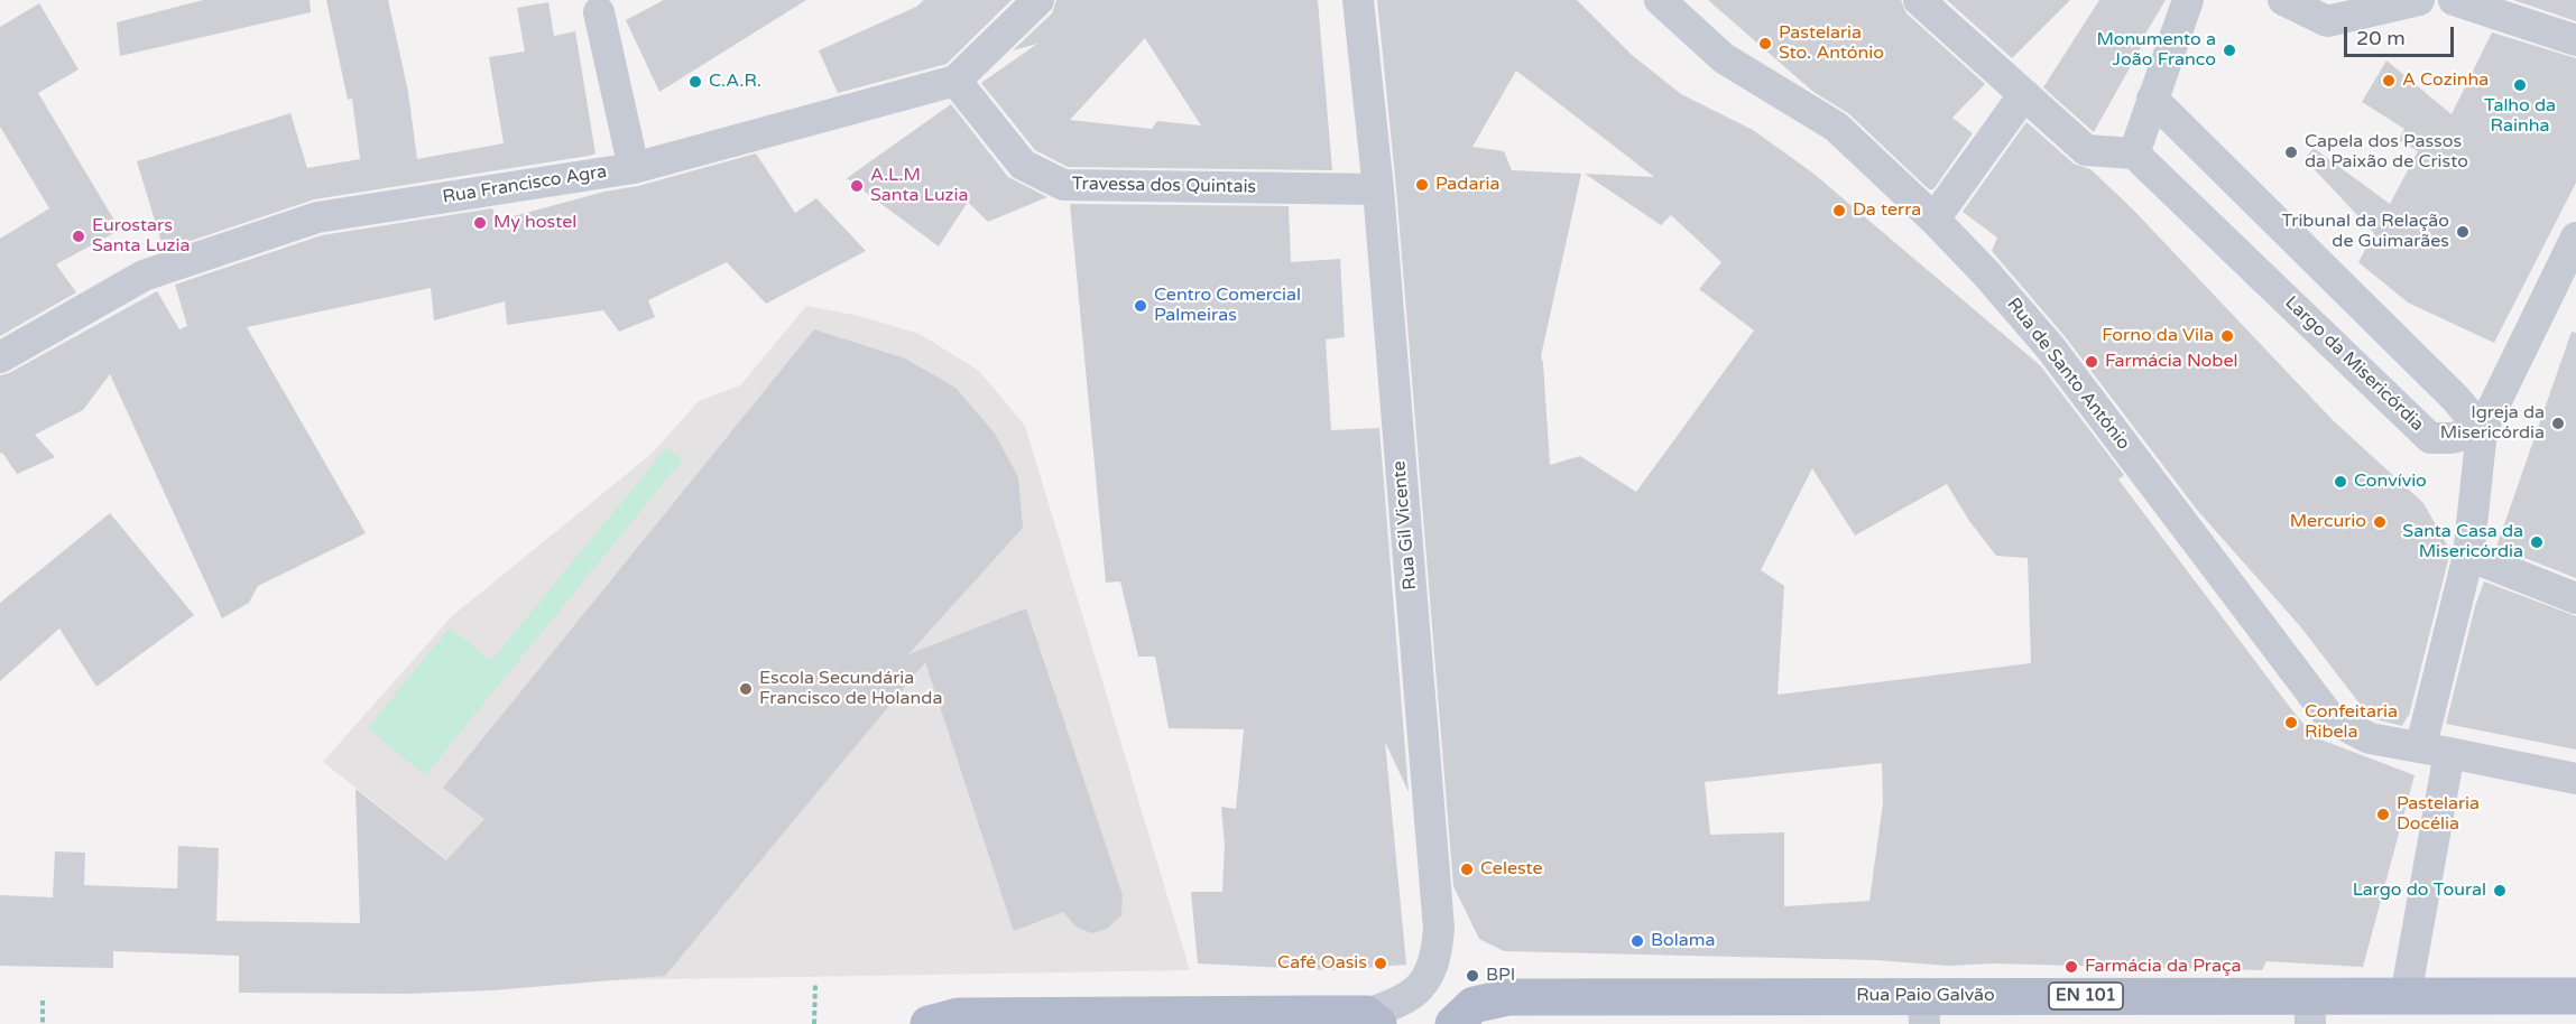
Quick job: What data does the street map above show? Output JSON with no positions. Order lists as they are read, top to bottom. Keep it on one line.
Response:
{"streets":{"main road":["Rua Paio Galvão","EN 101"],"street":["Rua Francisco Agra","Travessa dos Quintais","Largo da Misericórdia","Rua de Santo António","Rua Gil Vicente"]},"crossings":[["Rua Francisco Agra","Travessa dos Quintais"],["Travessa dos Quintais","Rua Gil Vicente"],["Rua Paio Galvão","EN 101"]],"places":["Pastelaria Sto. António","Monumento a João Franco","A Cozinha","C.A.R.","Talho da Rainha","Capela dos Passos da Paixão de Cristo","Padaria","A.L.M Santa Luzia","Da terra","My hostel","Tribunal da Relação de Guimarães","Eurostars Santa Luzia","Centro Comercial Palmeiras","Forno da Vila","Farmácia Nobel","Igreja da Misericórdia","Convívio","Mercurio","Santa Casa da Misericórdia","Escola Secundária Francisco de Holanda","Confeitaria Ribela","Pastelaria Docélia","Celeste","Largo do Toural","Bolama","Café Oasis","Farmácia da Praça","BPI"],"scale_bar":"20 m"}
